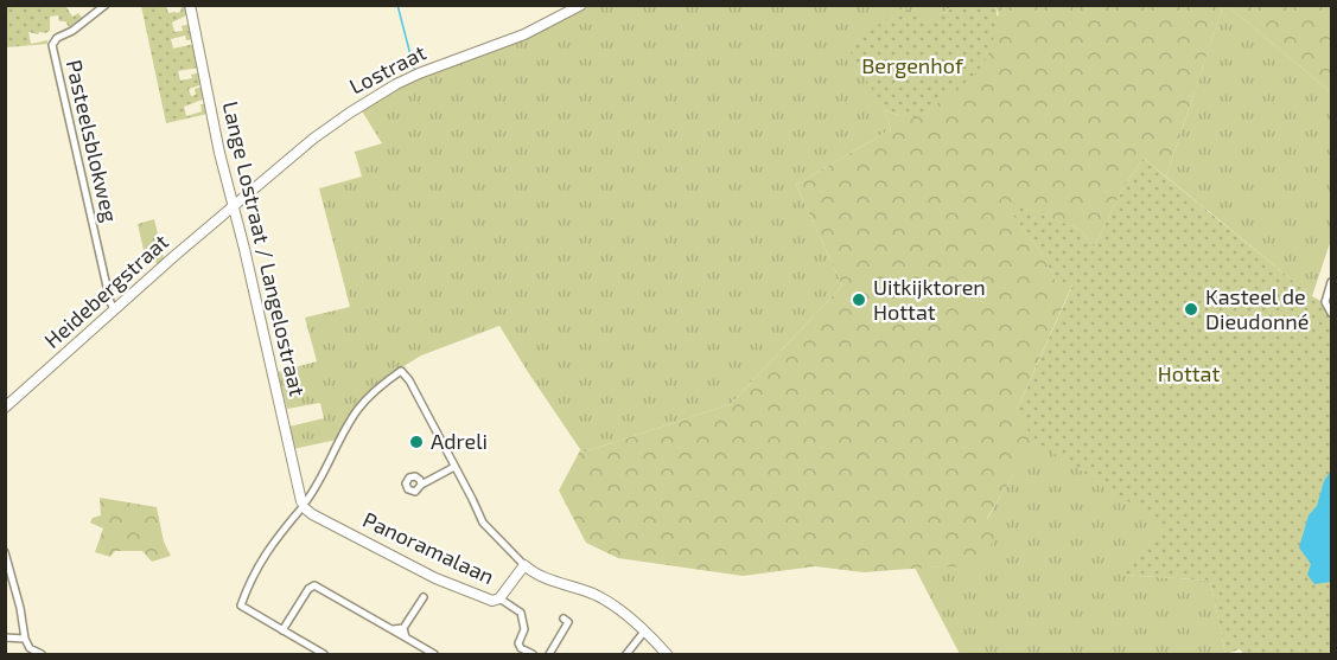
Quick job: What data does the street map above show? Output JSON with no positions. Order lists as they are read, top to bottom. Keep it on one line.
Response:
{"streets":{"street":["Lostraat","Pasteelsblokweg","Lange Lostraat / Langelostraat","Heidebergstraat","Panoramalaan"]},"crossings":[["Lostraat","Lange Lostraat / Langelostraat"],["Lostraat","Heidebergstraat"],["Pasteelsblokweg","Heidebergstraat"],["Lange Lostraat / Langelostraat","Heidebergstraat"],["Lange Lostraat / Langelostraat","Panoramalaan"]],"parks":["Bergenhof","Hottat"],"places":["Uitkijktoren Hottat","Kasteel de Dieudonné","Adreli"]}
